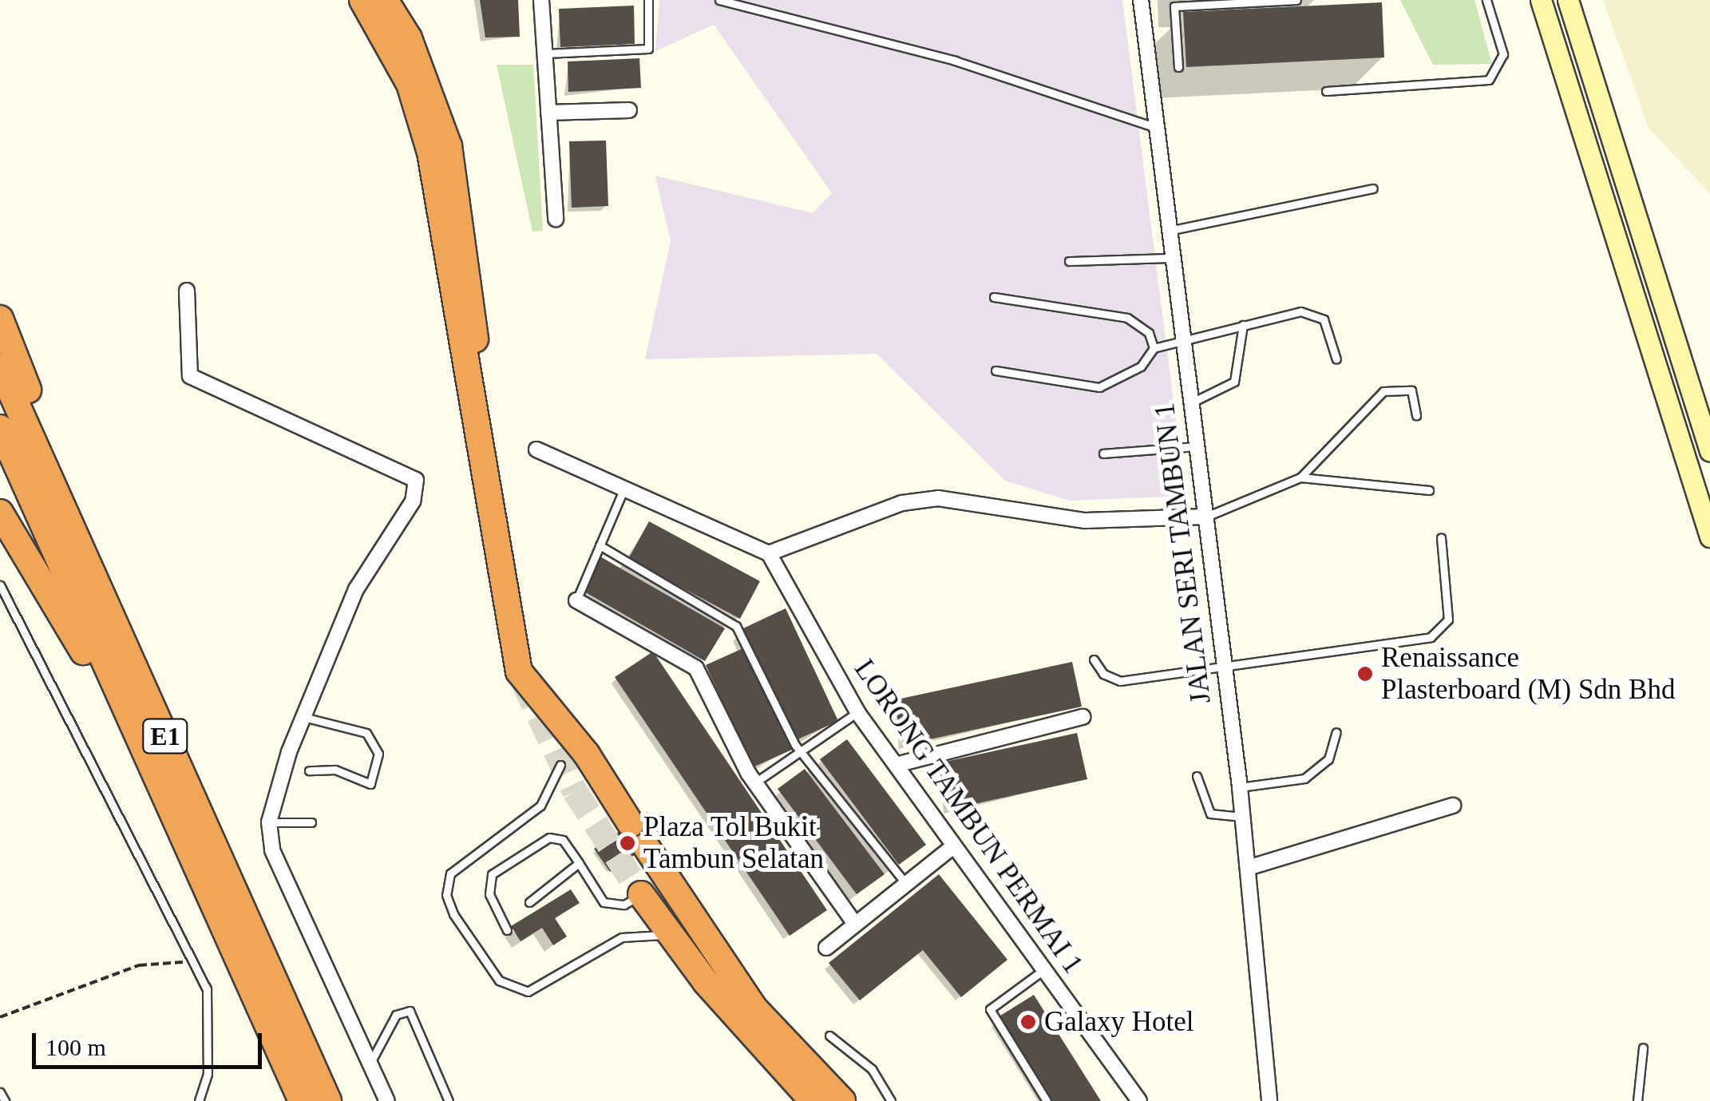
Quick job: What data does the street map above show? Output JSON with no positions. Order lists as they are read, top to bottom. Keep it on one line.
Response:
{"streets":{"highway":["E1"],"street":["JALAN SERI TAMBUN 1","LORONG TAMBUN PERMAI 1"]},"places":["Renaissance Plasterboard (M) Sdn Bhd","Plaza Tol Bukit Tambun Selatan","Galaxy Hotel"],"scale_bar":"100 m"}
